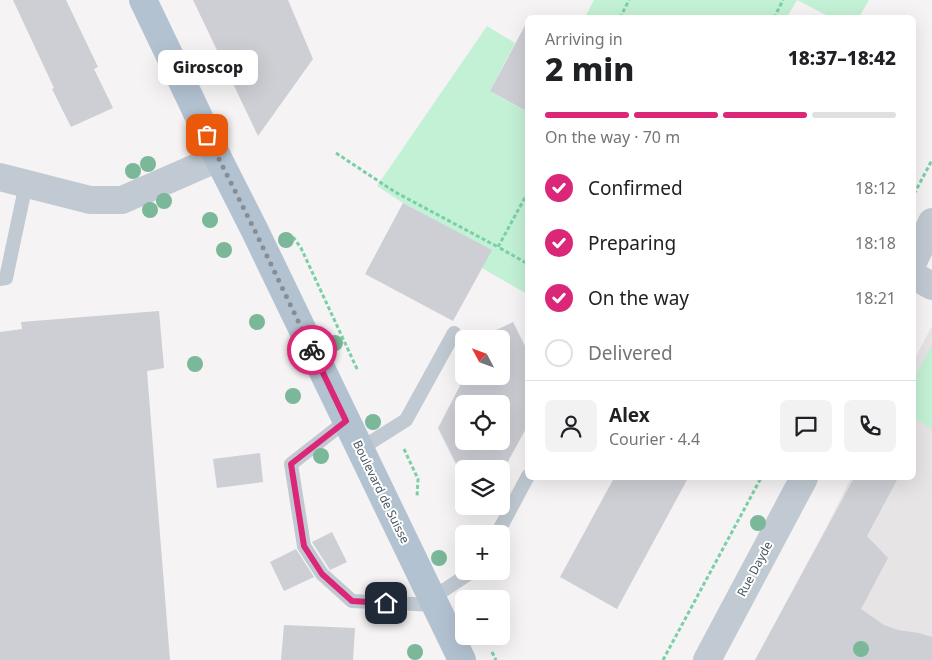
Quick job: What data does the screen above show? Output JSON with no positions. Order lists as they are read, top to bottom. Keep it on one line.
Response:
{"streets":{"main road":["Boulevard de Suisse"],"street":["Rue Dayde"]},"places":["Giroscop"],"north":"top left","page":{"heading":["2 min","Arriving in","18:37–18:42"],"panel":["Alex","Courier · 4.4"],"bubble":"Giroscop","bar":"On the way · 70 m","list":[["Confirmed","18:12"],["Preparing","18:18"],["On the way","18:21"],"Delivered"],"map_buttons":["+","−"]}}
